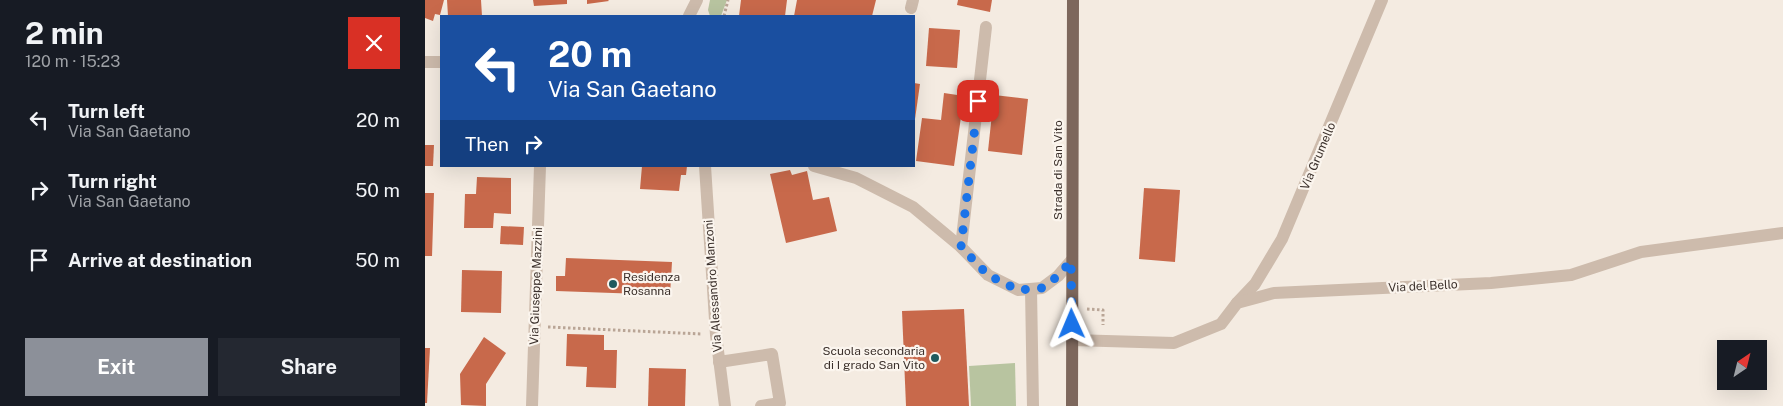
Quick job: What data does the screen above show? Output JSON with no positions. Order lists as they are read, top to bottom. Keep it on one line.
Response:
{"streets":{"main road":["Strada di San Vito"],"street":["Via Grumello","Via Giuseppe Mazzini","Via Alessandro Manzoni","Via del Bello"]},"crossings":[["Via Grumello","Via del Bello"]],"places":["Residenza Rosanna","Scuola secondaria di I grado San Vito"],"north":"top right","page":{"heading":["2 min","120 m · 15:23"],"turn":["20 m","Via San Gaetano"],"list":[{"name":"Turn left","note":"Via San Gaetano","value":"20 m"},{"name":"Turn right","note":"Via San Gaetano","value":"50 m"},{"name":"Arrive at destination","value":"50 m"}],"then":"Then","buttons":["Exit","Share"]}}
